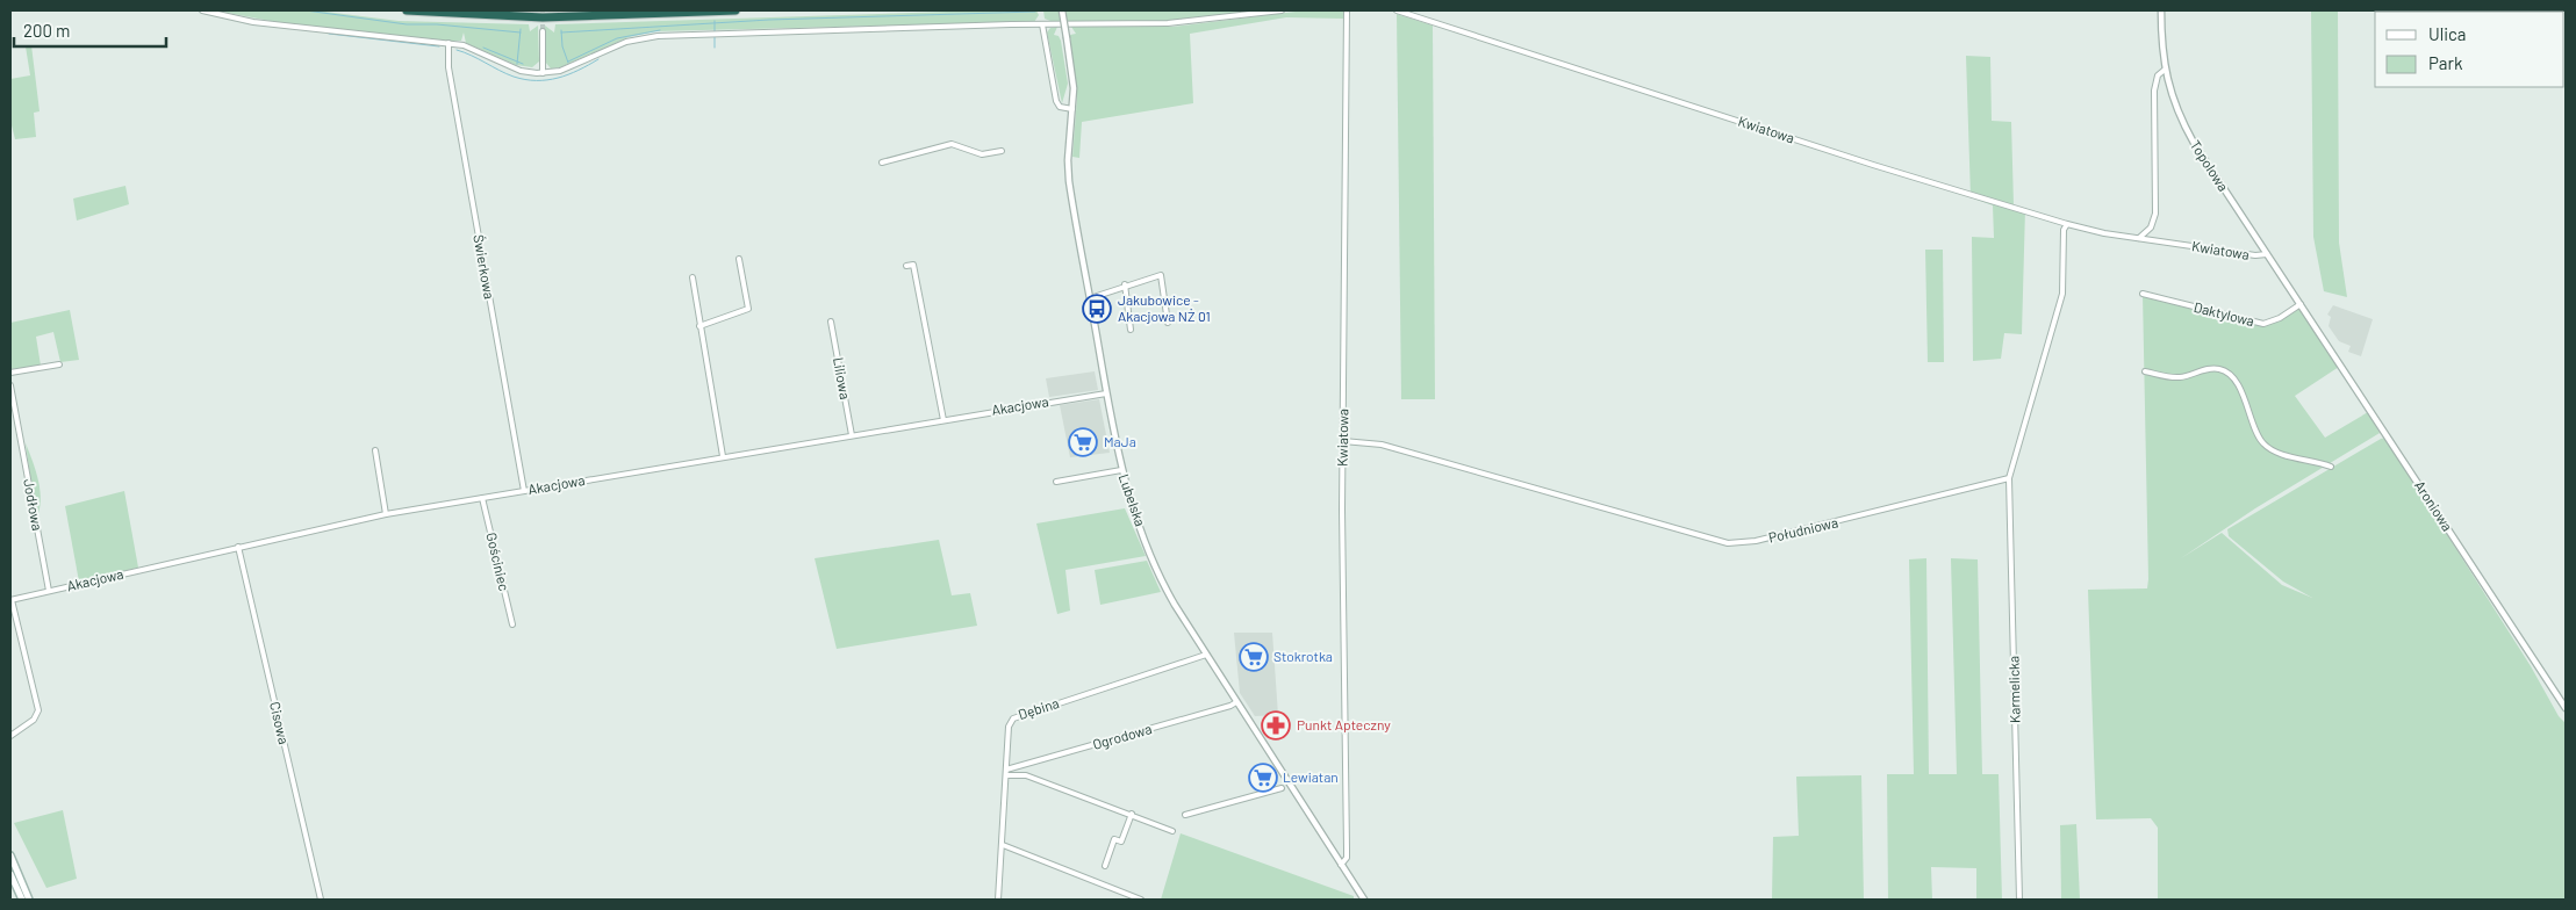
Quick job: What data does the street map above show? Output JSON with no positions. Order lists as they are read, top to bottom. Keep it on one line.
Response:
{"streets":{"street":["Kwiatowa","Topolowa","Świerkowa","Daktylowa","Liliowa","Akacjowa","Lubelska","Jodłowa","Aroniowa","Południowa","Gościniec","Karmelicka","Dębina","Cisowa","Ogrodowa"]},"crossings":[["Kwiatowa","Topolowa"],["Kwiatowa","Lubelska"],["Kwiatowa","Południowa"],["Topolowa","Daktylowa"],["Topolowa","Aroniowa"],["Świerkowa","Akacjowa"],["Daktylowa","Aroniowa"],["Liliowa","Akacjowa"],["Akacjowa","Lubelska"],["Akacjowa","Jodłowa"],["Akacjowa","Gościniec"],["Akacjowa","Cisowa"],["Lubelska","Dębina"],["Lubelska","Ogrodowa"],["Południowa","Karmelicka"],["Dębina","Ogrodowa"]],"places":{"bus stop":["Jakubowice - Akacjowa NŻ 01"],"supermarket":["MaJa","Stokrotka","Lewiatan"],"pharmacy":["Punkt Apteczny"]},"legend":["Ulica","Park"],"scale_bar":"200 m"}
